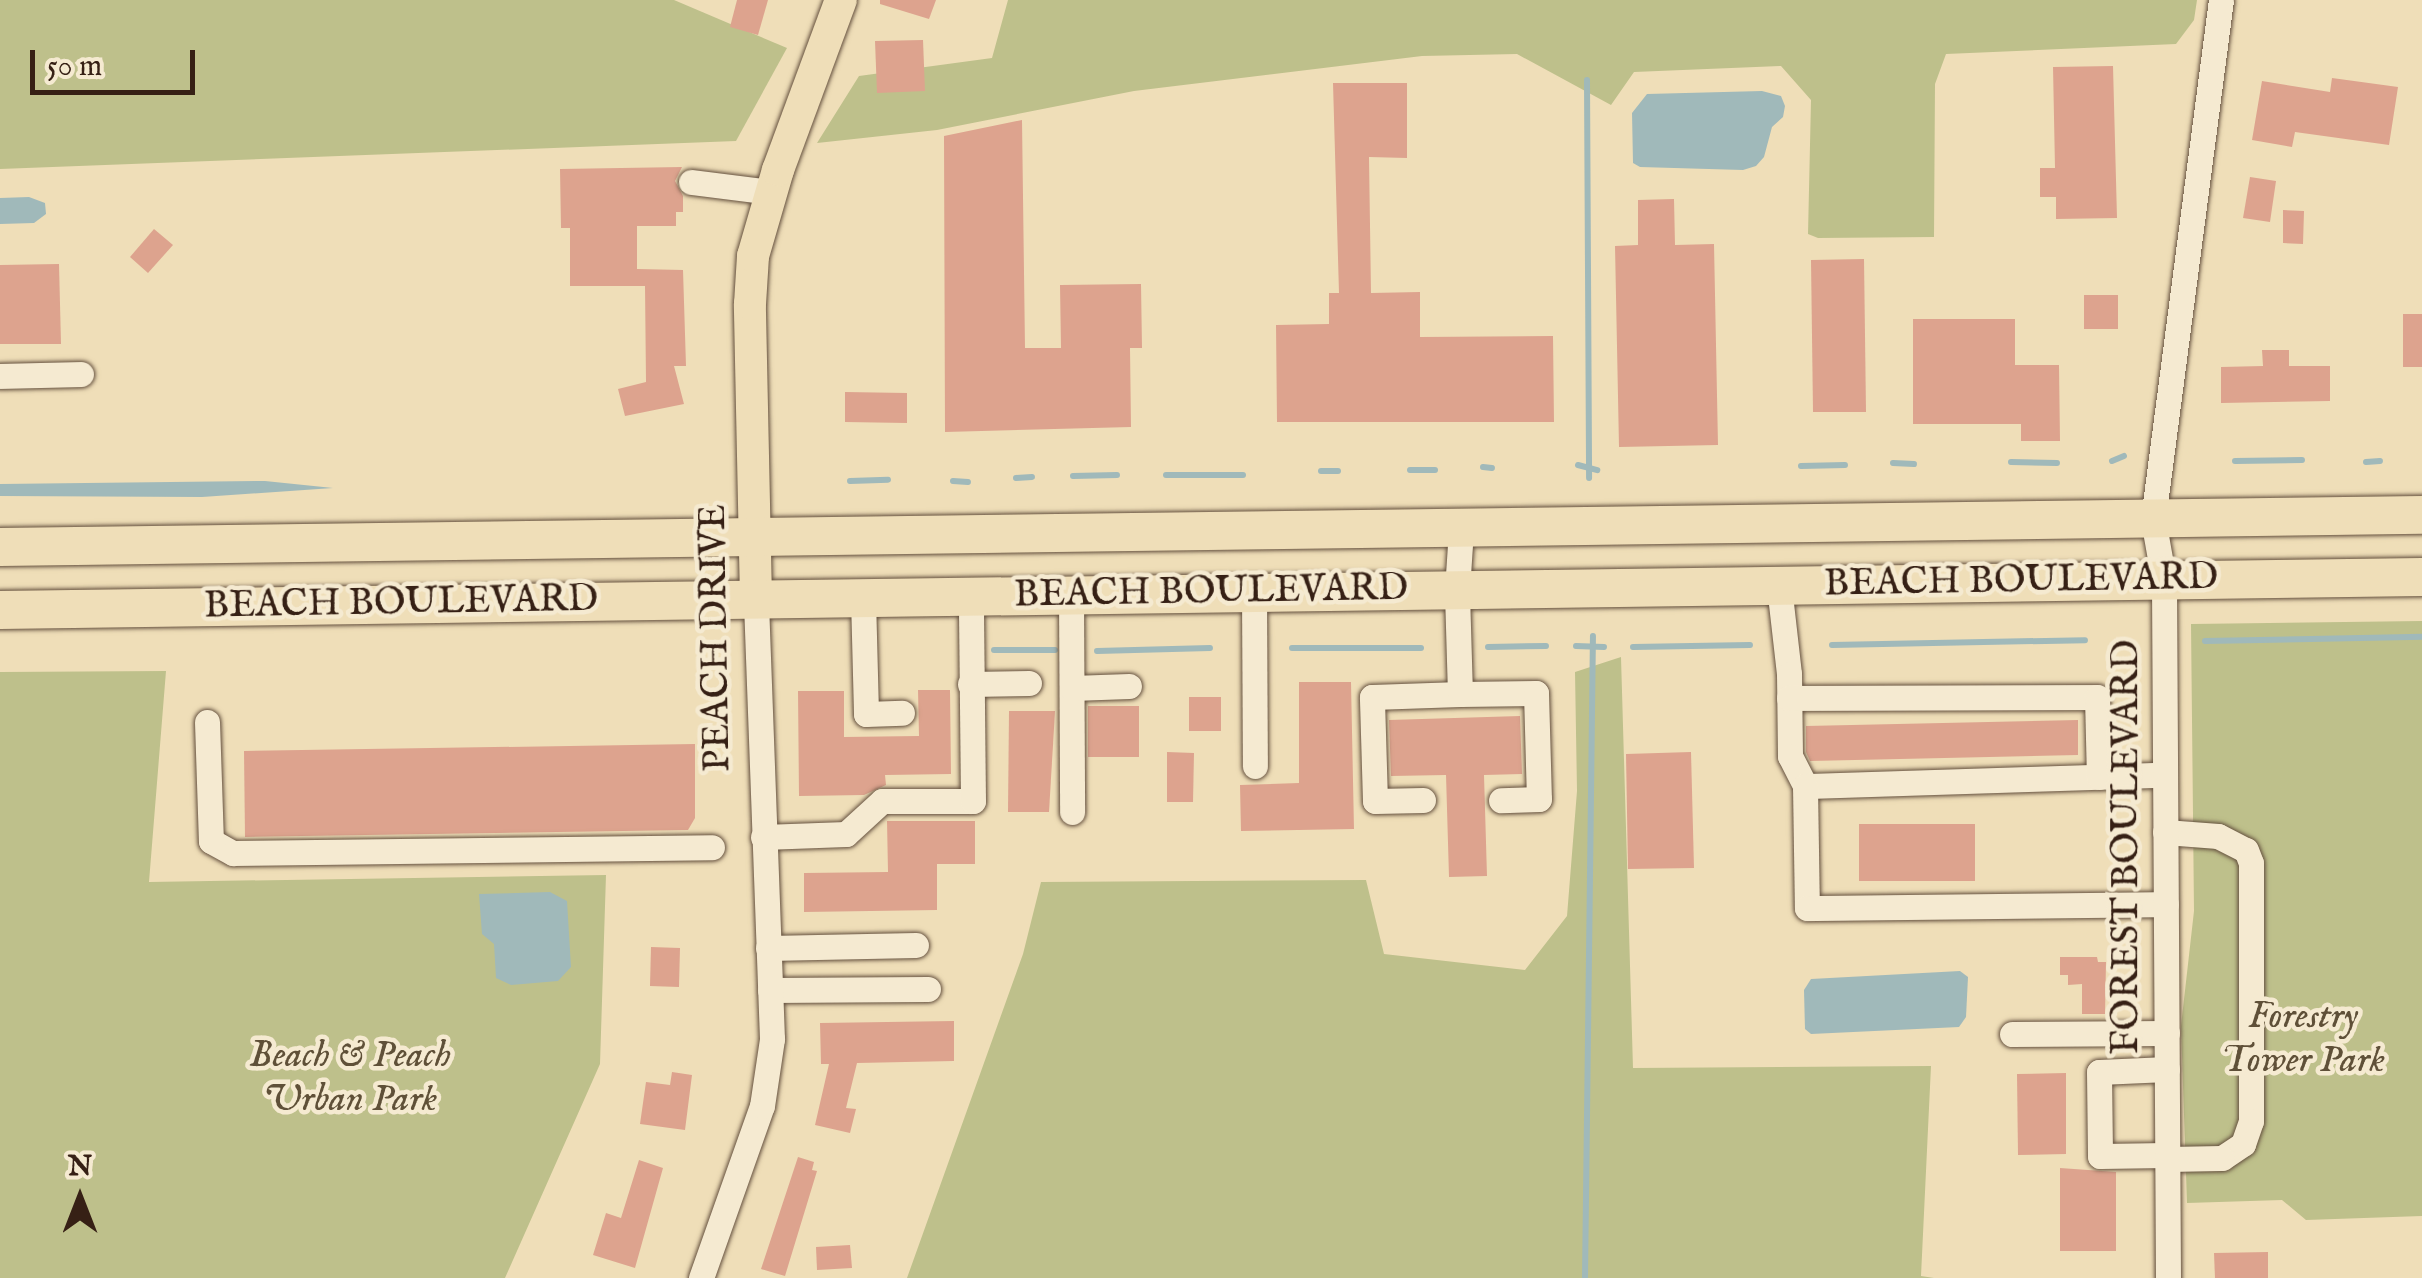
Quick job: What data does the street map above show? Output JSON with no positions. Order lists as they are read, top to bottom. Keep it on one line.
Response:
{"streets":{"highway":["BEACH BOULEVARD"],"main road":["PEACH DRIVE"],"street":["FOREST BOULEVARD"]},"crossings":[["BEACH BOULEVARD","PEACH DRIVE"],["BEACH BOULEVARD","FOREST BOULEVARD"]],"parks":["Forestry Tower Park","Beach & Peach Urban Park"],"scale_bar":"50 m","north":"top"}
